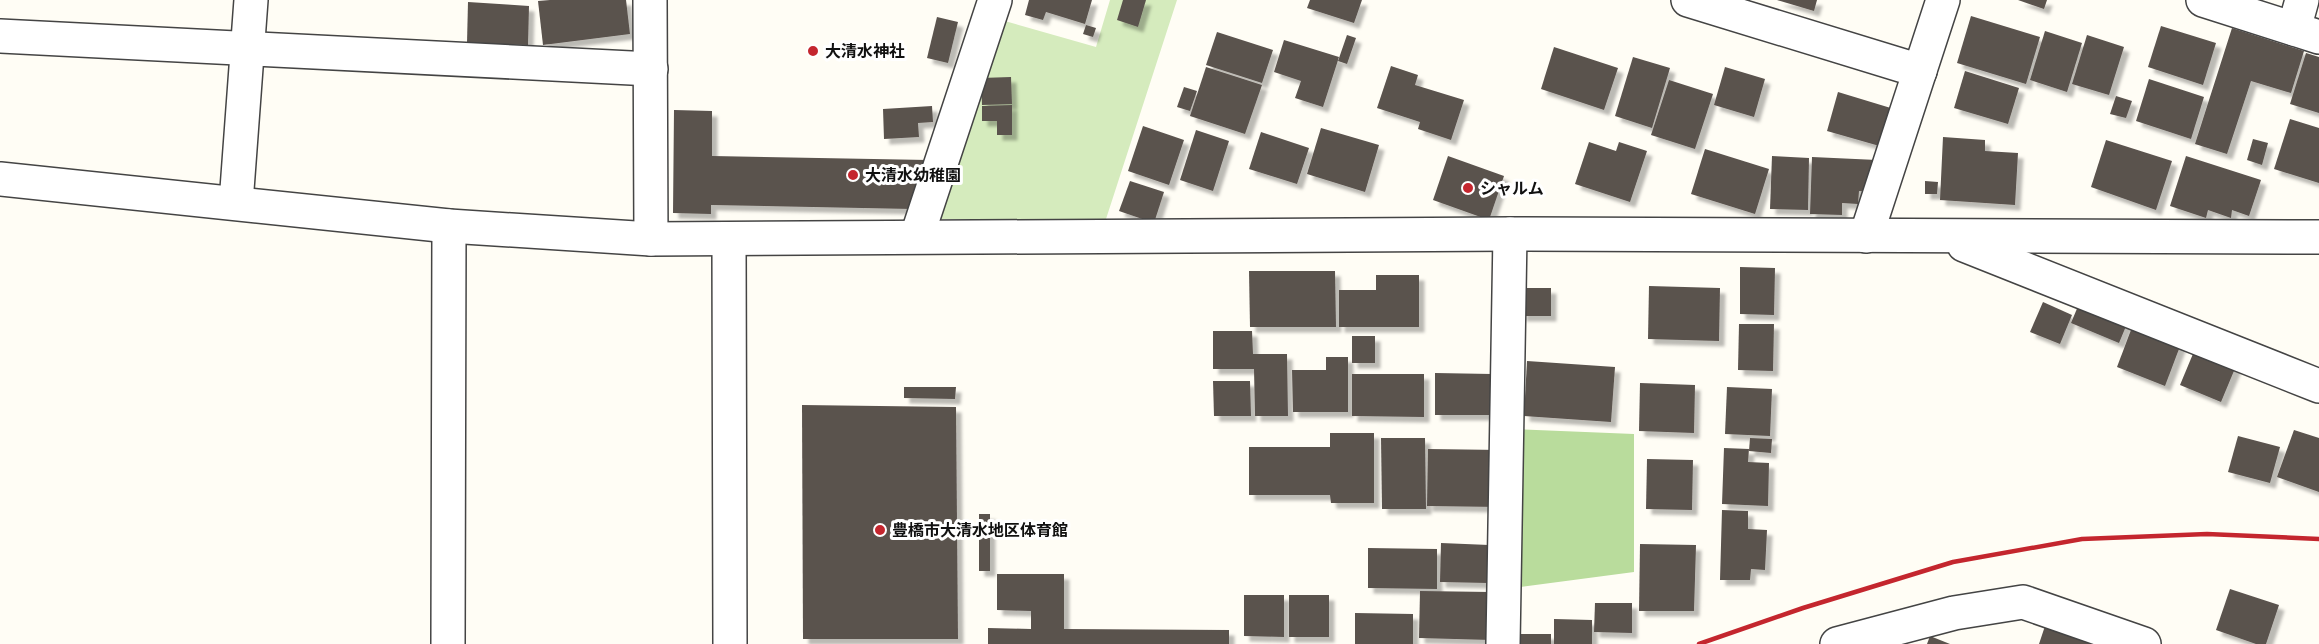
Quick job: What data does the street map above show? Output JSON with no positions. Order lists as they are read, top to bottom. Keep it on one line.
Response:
{"places":["大清水神社","大清水幼稚園","シャルム","豊橋市大清水地区体育館"]}
